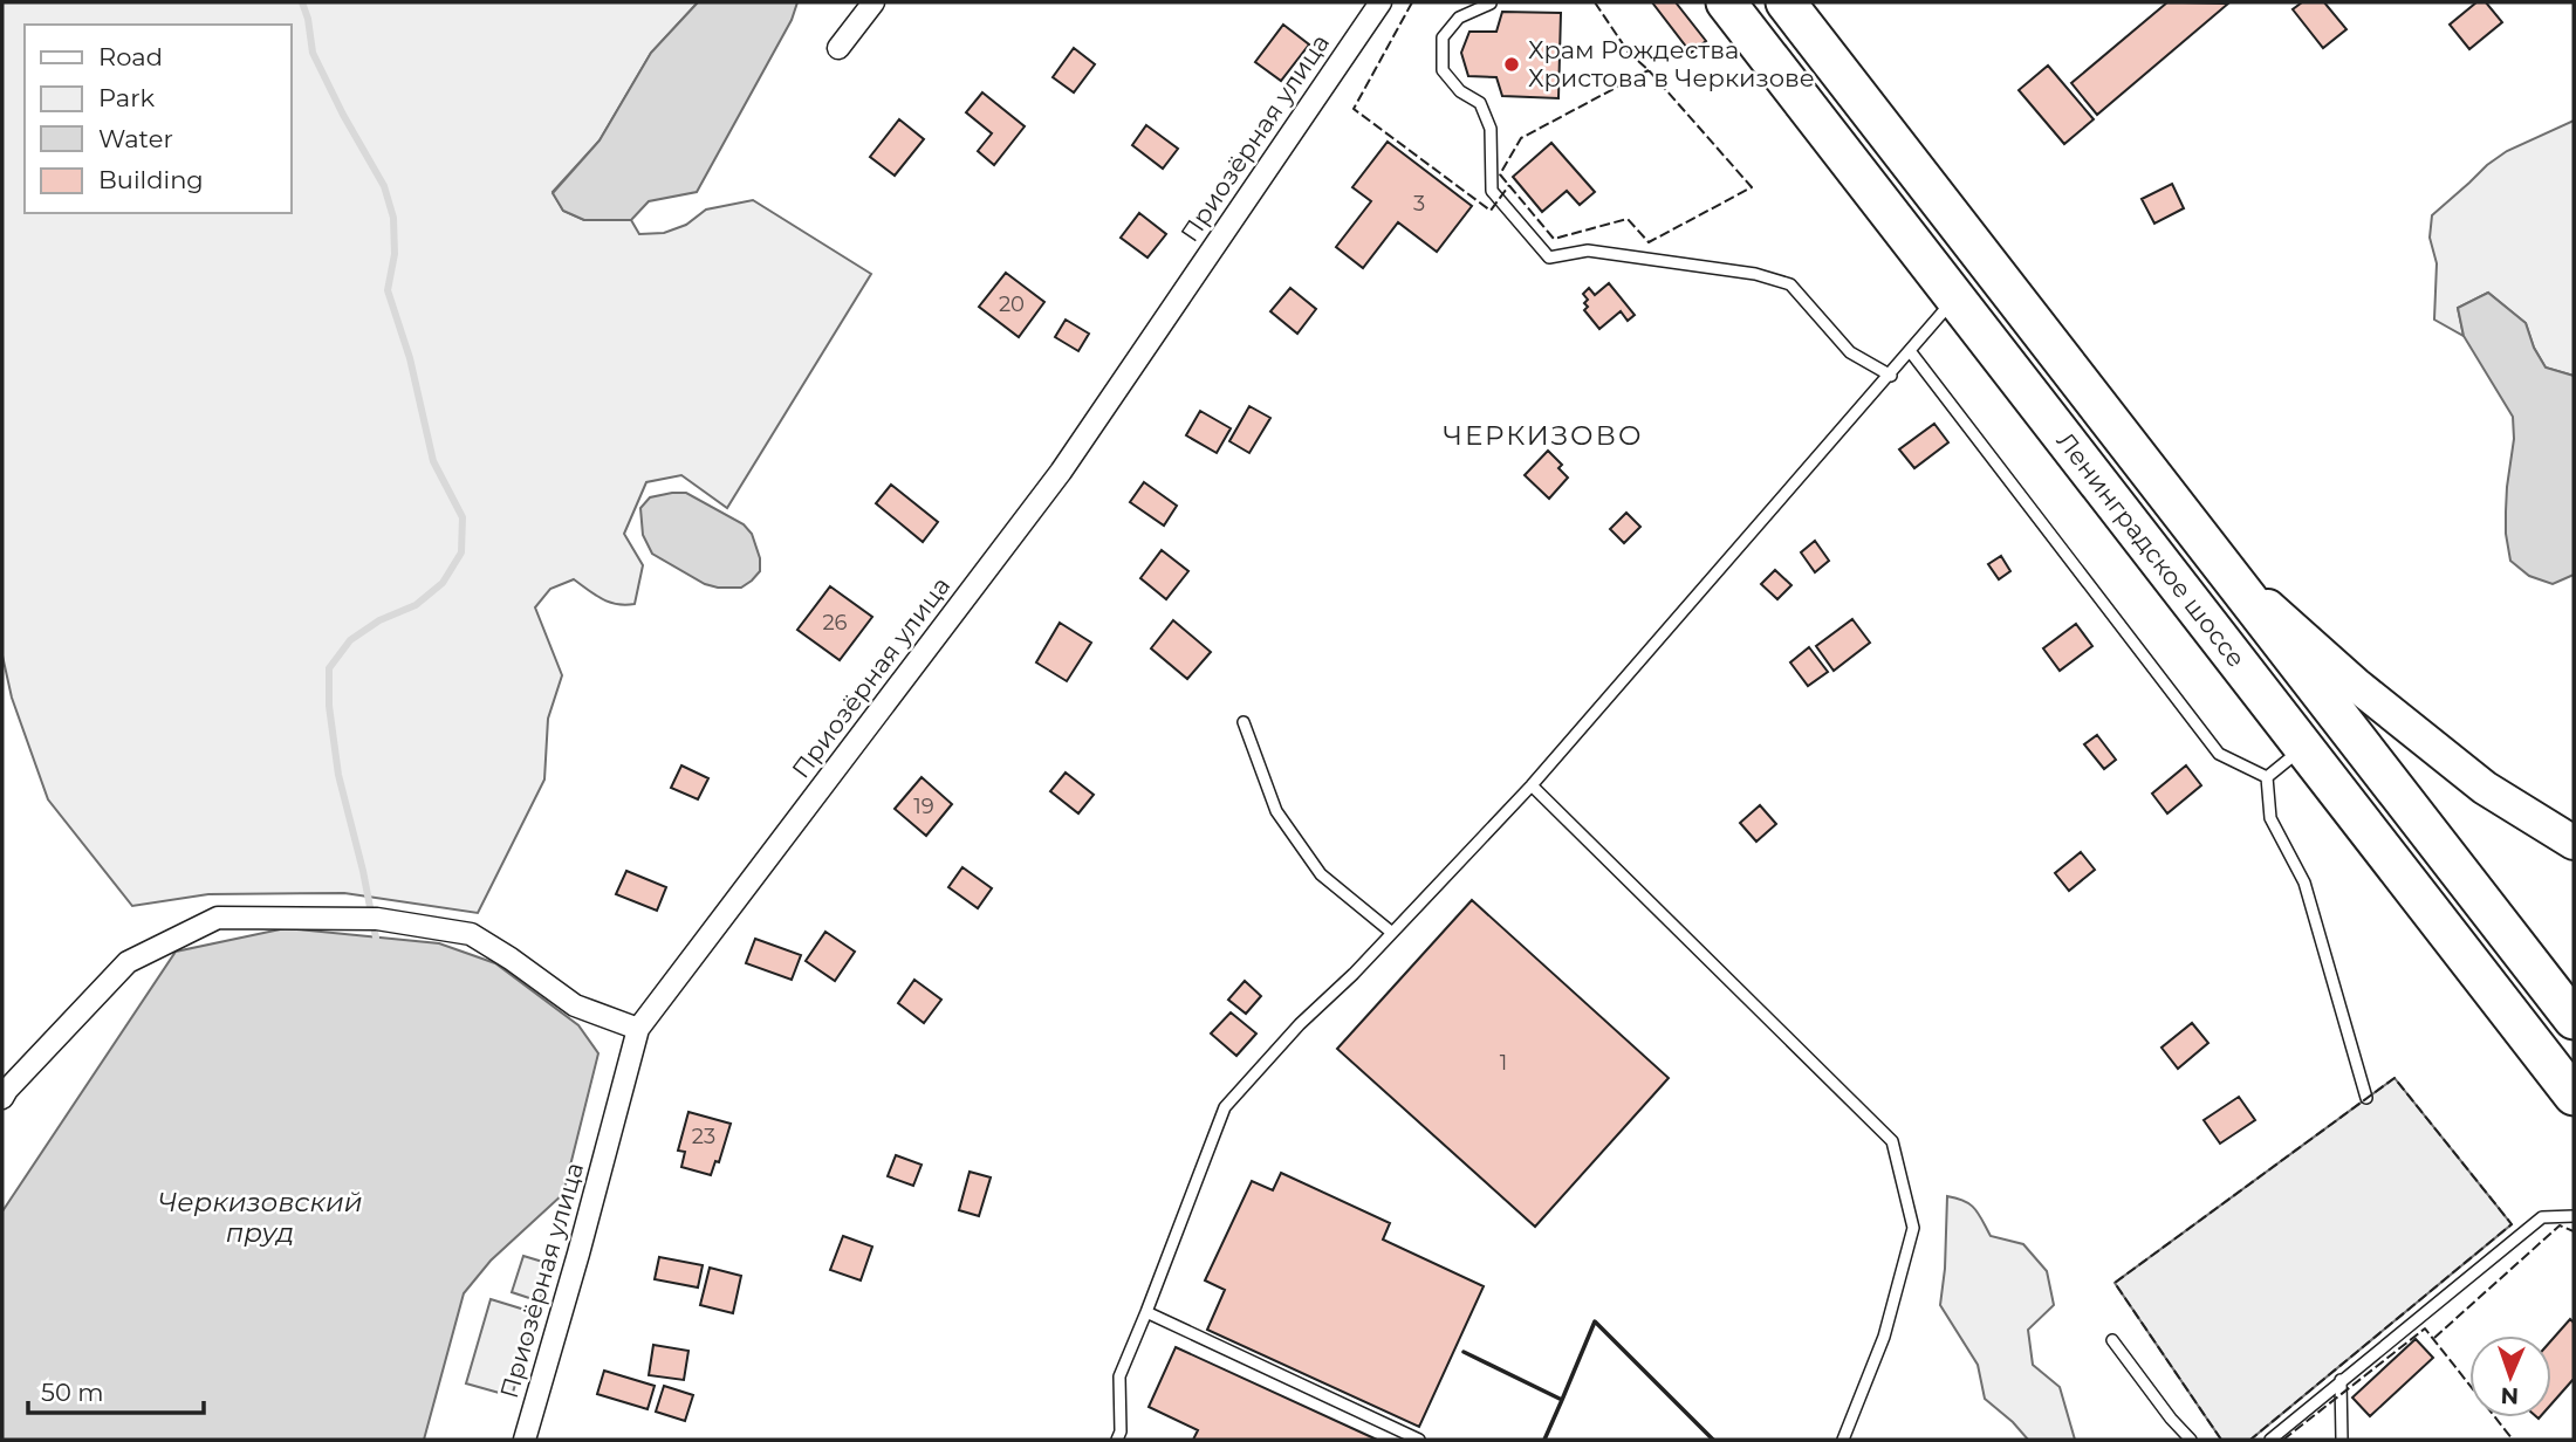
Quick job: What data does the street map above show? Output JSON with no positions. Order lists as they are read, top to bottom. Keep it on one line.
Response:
{"streets":{"highway":["Ленинградское шоссе"],"street":["Приозёрная улица"]},"districts":["ЧЕРКИЗОВО"],"water":["Черкизовский пруд"],"places":["Храм Рождества Христова в Черкизове"],"house_numbers":["3","20","26","19","1","23"],"legend":["Road","Park","Water","Building"],"scale_bar":"50 m","north":"bottom"}
